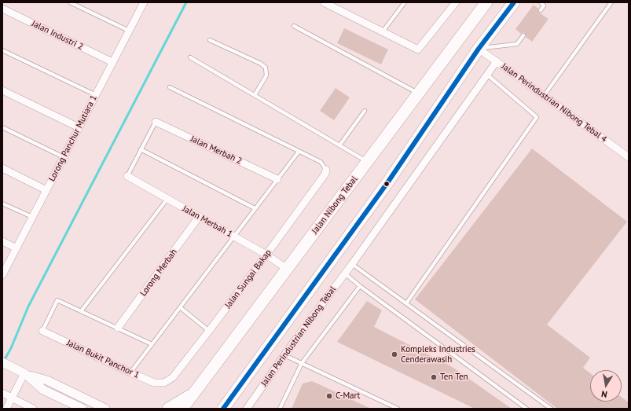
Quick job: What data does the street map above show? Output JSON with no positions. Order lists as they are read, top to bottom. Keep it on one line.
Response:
{"streets":{"highway":["Jalan Nibong Tebal"],"street":["Jalan Industri 2","Jalan Perindustrian Nibong Tebal 4","Lorong Panchur Mutiara 1","Jalan Merbah 2","Jalan Merbah 1","Lorong Merbah","Jalan Sungai Bakap","Jalan Perindustrian Nibong Tebal","Jalan Bukit Panchor 1"]},"crossings":[["Jalan Industri 2","Lorong Panchur Mutiara 1"],["Jalan Perindustrian Nibong Tebal 4","Jalan Perindustrian Nibong Tebal"],["Jalan Nibong Tebal","Jalan Merbah 1"],["Jalan Merbah 1","Lorong Merbah"],["Jalan Merbah 1","Jalan Sungai Bakap"],["Jalan Sungai Bakap","Jalan Bukit Panchor 1"]],"places":["Kompleks Industries Cenderawasih","Ten Ten","C-Mart"],"north":"bottom"}
